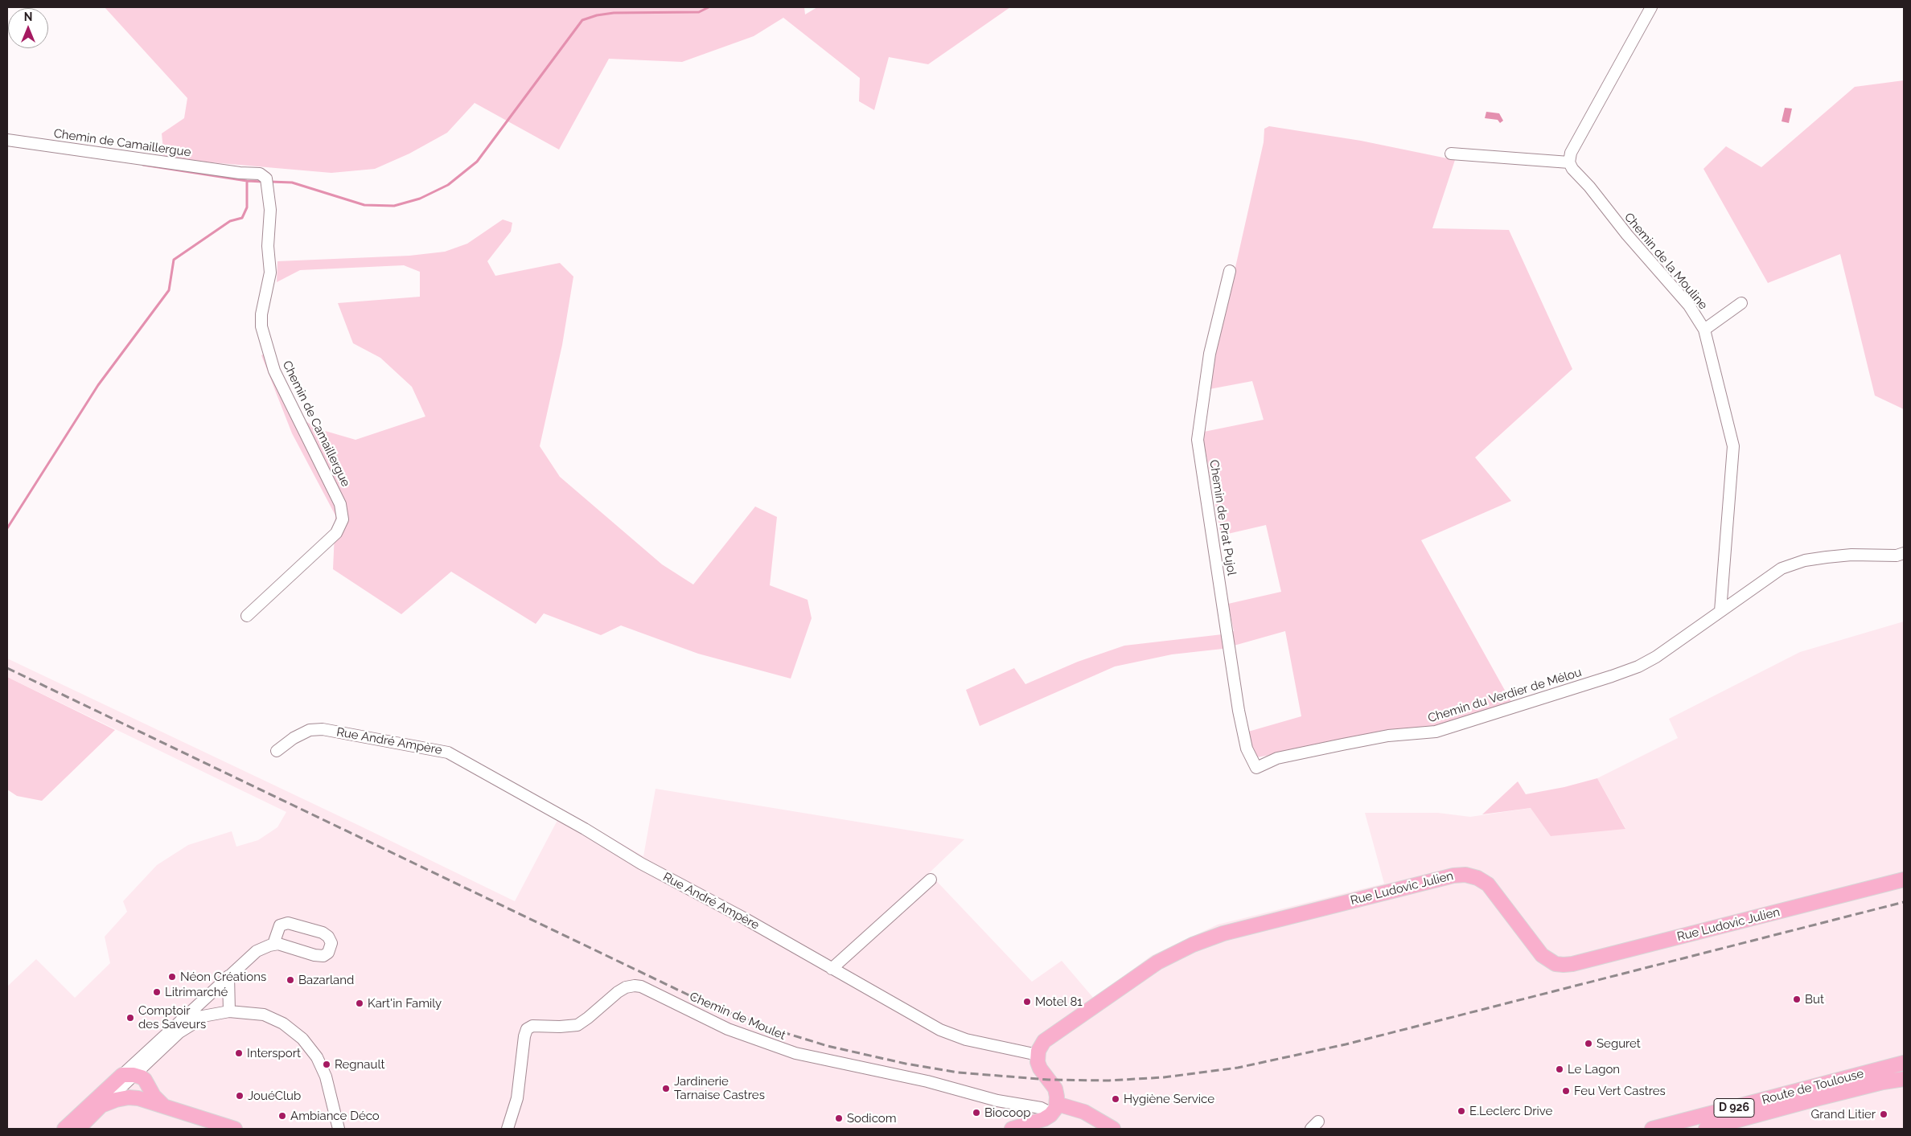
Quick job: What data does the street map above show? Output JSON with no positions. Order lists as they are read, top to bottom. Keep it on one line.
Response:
{"streets":{"main road":["Rue Ludovic Julien","Route de Toulouse","D 926"],"street":["Chemin de Camaillergue","Chemin de la Mouline","Chemin de Prat Pujol","Chemin du Verdier de Mélou","Rue André Ampère","Chemin de Moulet"]},"crossings":[["Chemin de la Mouline","Chemin du Verdier de Mélou"],["Chemin de Prat Pujol","Chemin du Verdier de Mélou"],["Rue André Ampère","Rue Ludovic Julien"]],"places":["Néon Créations","Bazarland","Litrimarché","But","Motel 81","Kart'in Family","Comptoir des Saveurs","Seguret","Intersport","Regnault","Le Lagon","Jardinerie Tarnaise Castres","Feu Vert Castres","JouéClub","Hygiène Service","E.Leclerc Drive","Biocoop","Grand Litier","Ambiance Déco","Sodicom"],"north":"top"}
